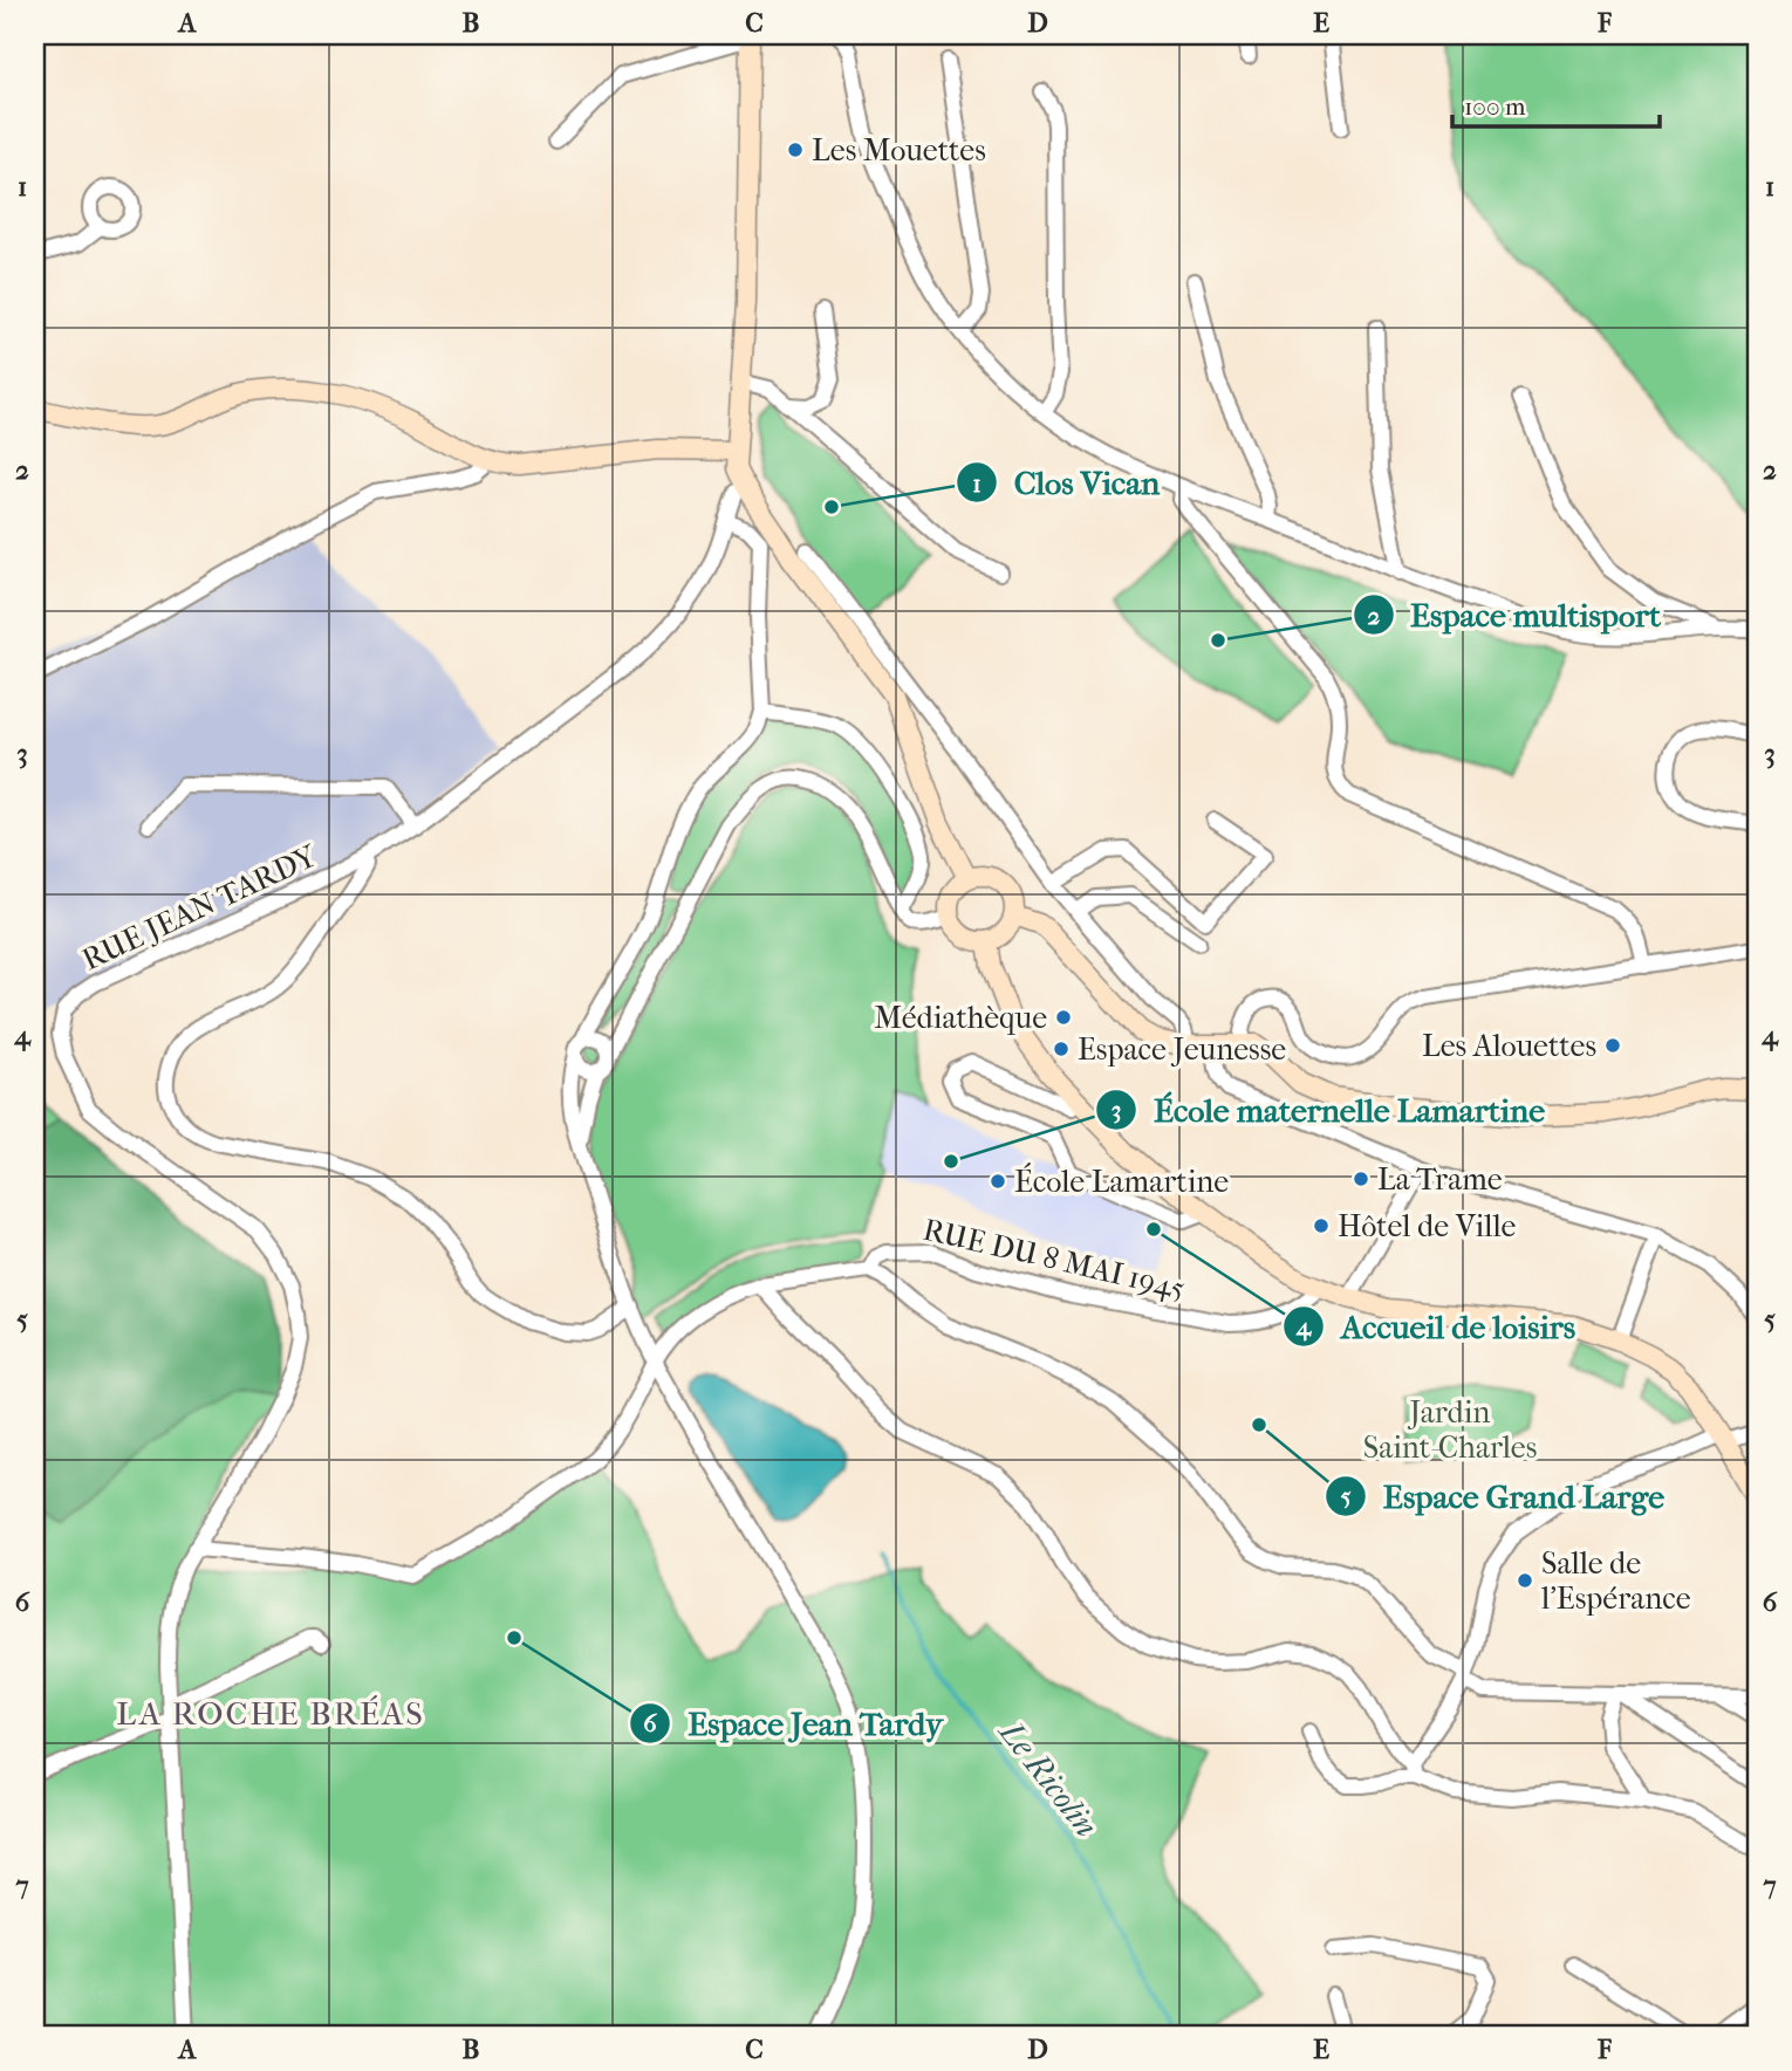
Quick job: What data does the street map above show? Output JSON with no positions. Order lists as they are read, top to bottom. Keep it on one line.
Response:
{"streets":{"street":["RUE JEAN TARDY","RUE DU 8 MAI 1945"]},"crossings":[["RUE JEAN TARDY","RUE DU 8 MAI 1945"]],"districts":["LA ROCHE BRÉAS"],"water":["Le Ricolin"],"parks":["Jardin Saint-Charles"],"places":["Les Mouettes","Clos Vican","Espace multisport","Médiathèque","Les Alouettes","Espace Jeunesse","École maternelle Lamartine","La Trame","École Lamartine","Hôtel de Ville","Accueil de loisirs","Espace Grand Large","Salle de l'Espérance","Espace Jean Tardy"],"scale_bar":"100 m","grid":{"columns":["A","B","C","D","E","F"],"rows":["1","2","3","4","5","6","7"]}}
